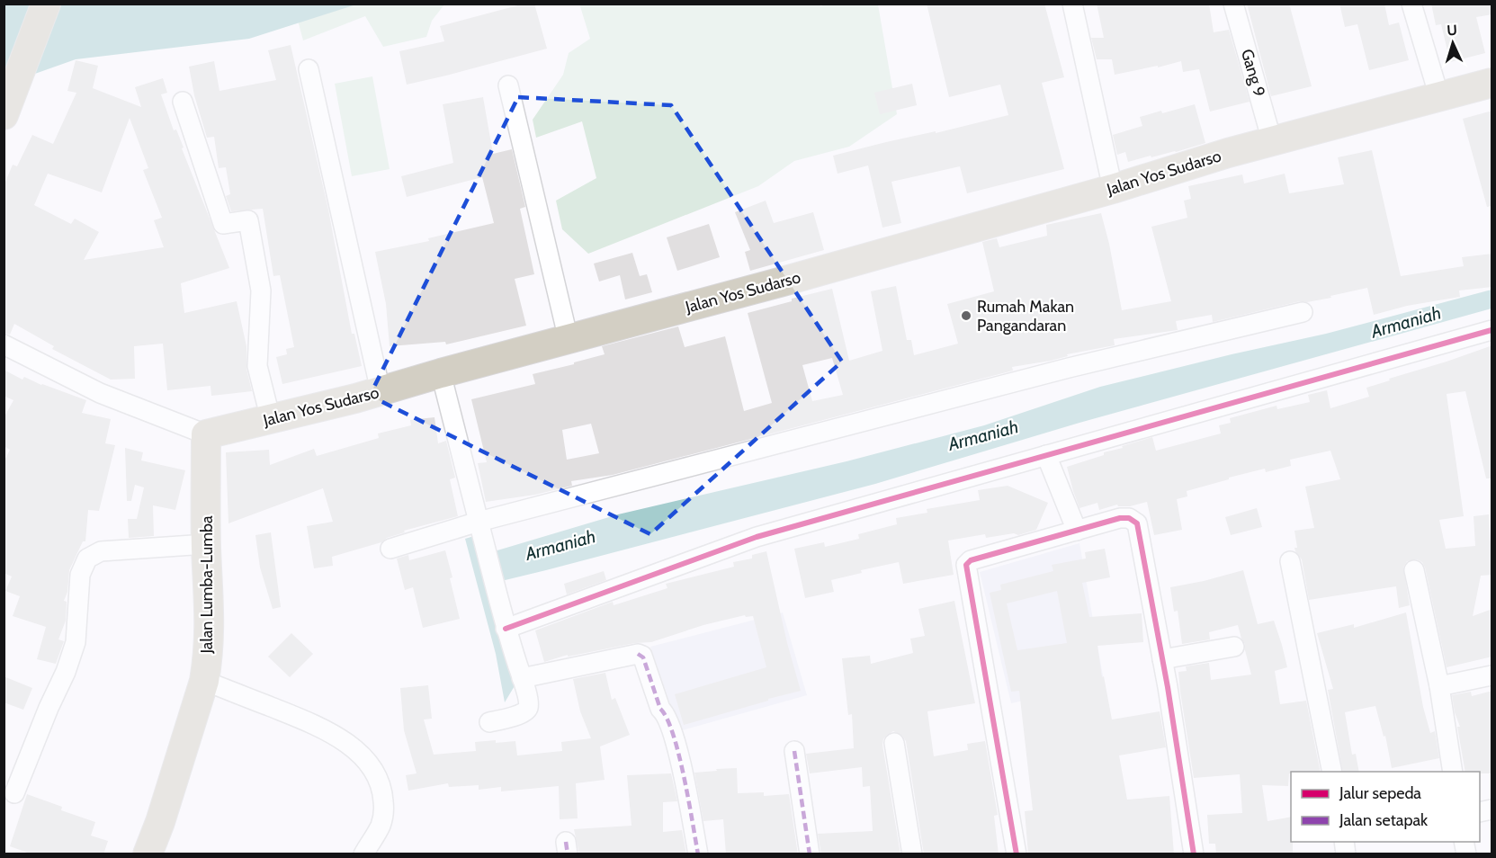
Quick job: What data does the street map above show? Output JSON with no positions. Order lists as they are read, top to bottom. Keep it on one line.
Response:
{"streets":{"highway":["Jalan Yos Sudarso","Jalan Lumba-Lumba"],"street":["Gang 9"]},"crossings":[["Gang 9","Jalan Yos Sudarso"],["Jalan Yos Sudarso","Jalan Lumba-Lumba"]],"water":["Armaniah"],"places":["Rumah Makan Pangandaran"],"legend":["Jalur sepeda","Jalan setapak"],"north":"top"}
